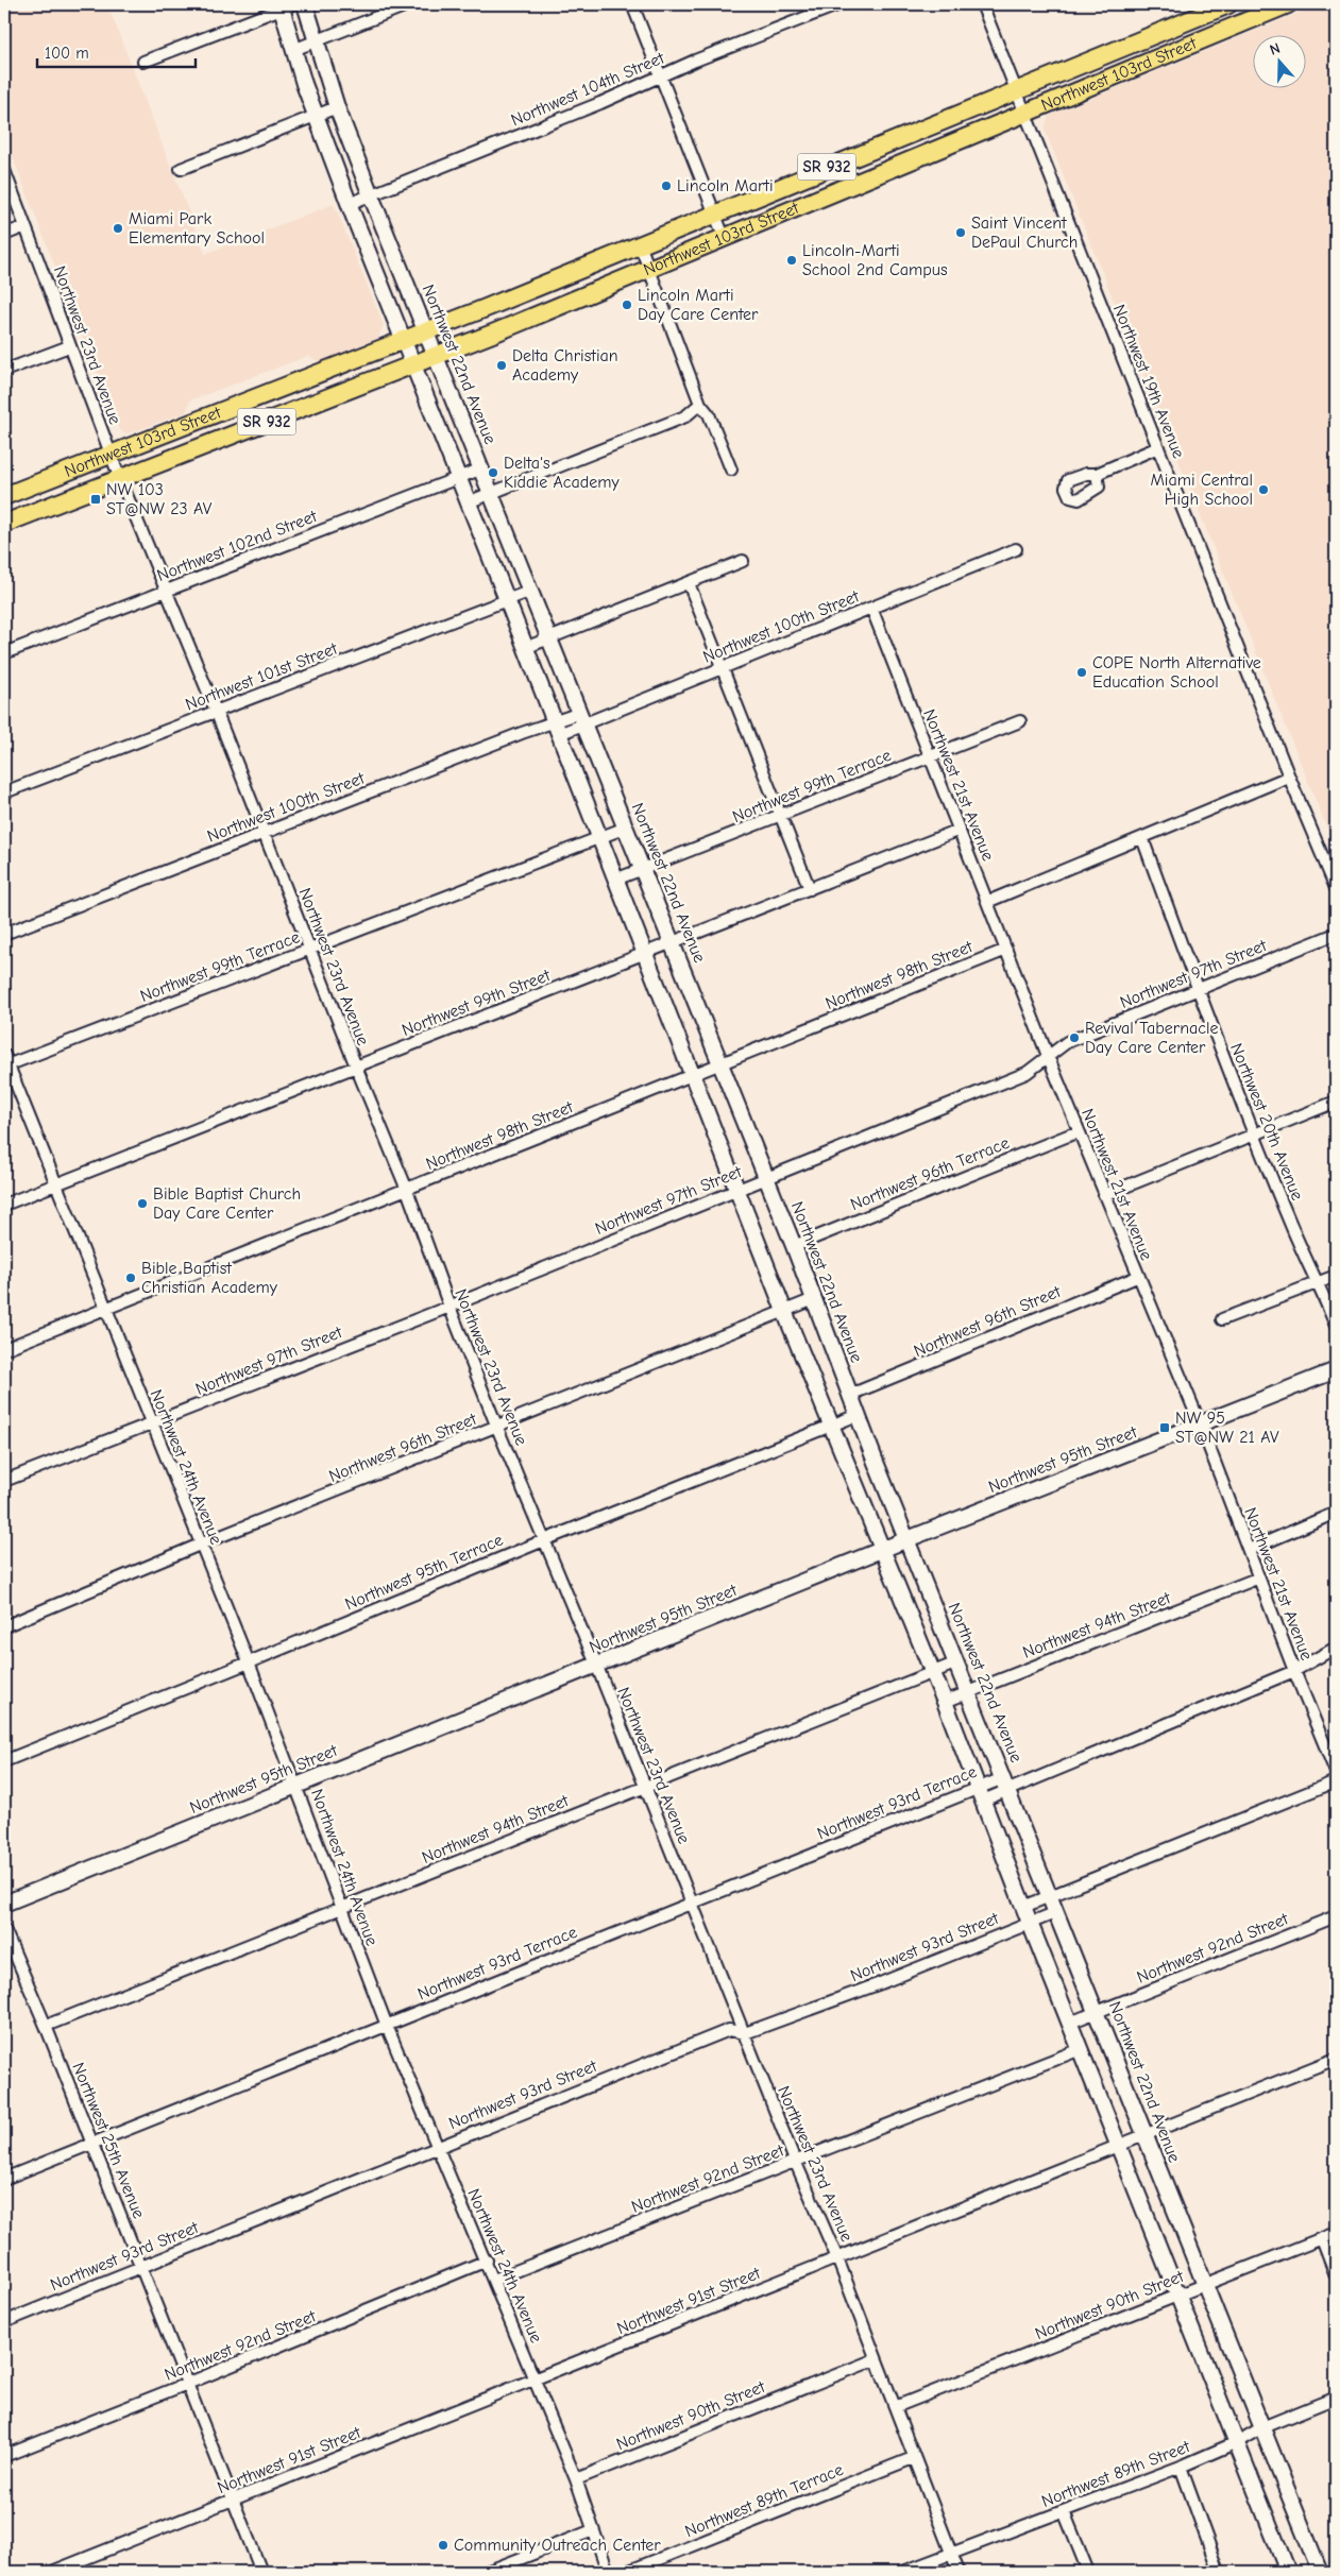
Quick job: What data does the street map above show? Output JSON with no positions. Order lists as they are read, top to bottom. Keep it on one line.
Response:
{"streets":{"main road":["Northwest 103rd Street","SR 932","Northwest 22nd Avenue","Northwest 95th Street"],"street":["Northwest 104th Street","Northwest 23rd Avenue","Northwest 19th Avenue","Northwest 102nd Street","Northwest 100th Street","Northwest 101st Street","Northwest 21st Avenue","Northwest 99th Terrace","Northwest 97th Street","Northwest 98th Street","Northwest 99th Street","Northwest 20th Avenue","Northwest 96th Terrace","Northwest 96th Street","Northwest 24th Avenue","Northwest 95th Terrace","Northwest 94th Street","Northwest 93rd Terrace","Northwest 93rd Street","Northwest 92nd Street","Northwest 25th Avenue","Northwest 91st Street","Northwest 90th Street","Northwest 89th Street","Northwest 89th Terrace"]},"crossings":[["Northwest 103rd Street","Northwest 23rd Avenue"],["Northwest 103rd Street","Northwest 22nd Avenue"],["Northwest 103rd Street","Northwest 19th Avenue"],["Northwest 104th Street","Northwest 22nd Avenue"],["Northwest 23rd Avenue","Northwest 102nd Street"],["Northwest 23rd Avenue","Northwest 100th Street"],["Northwest 23rd Avenue","Northwest 101st Street"],["Northwest 23rd Avenue","Northwest 99th Terrace"],["Northwest 23rd Avenue","Northwest 97th Street"],["Northwest 23rd Avenue","Northwest 98th Street"],["Northwest 23rd Avenue","Northwest 99th Street"],["Northwest 23rd Avenue","Northwest 96th Street"],["Northwest 23rd Avenue","Northwest 95th Street"],["Northwest 23rd Avenue","Northwest 95th Terrace"],["Northwest 23rd Avenue","Northwest 94th Street"],["Northwest 23rd Avenue","Northwest 93rd Terrace"],["Northwest 23rd Avenue","Northwest 93rd Street"],["Northwest 23rd Avenue","Northwest 92nd Street"],["Northwest 23rd Avenue","Northwest 91st Street"],["Northwest 23rd Avenue","Northwest 90th Street"],["Northwest 23rd Avenue","Northwest 89th Street"],["Northwest 23rd Avenue","Northwest 89th Terrace"],["Northwest 22nd Avenue","Northwest 102nd Street"],["Northwest 22nd Avenue","Northwest 100th Street"],["Northwest 22nd Avenue","Northwest 101st Street"],["Northwest 22nd Avenue","Northwest 99th Terrace"],["Northwest 22nd Avenue","Northwest 97th Street"],["Northwest 22nd Avenue","Northwest 98th Street"],["Northwest 22nd Avenue","Northwest 99th Street"],["Northwest 22nd Avenue","Northwest 96th Terrace"],["Northwest 22nd Avenue","Northwest 96th Street"],["Northwest 22nd Avenue","Northwest 95th Street"],["Northwest 22nd Avenue","Northwest 95th Terrace"],["Northwest 22nd Avenue","Northwest 94th Street"],["Northwest 22nd Avenue","Northwest 93rd Terrace"],["Northwest 22nd Avenue","Northwest 93rd Street"],["Northwest 22nd Avenue","Northwest 92nd Street"],["Northwest 22nd Avenue","Northwest 91st Street"],["Northwest 22nd Avenue","Northwest 90th Street"],["Northwest 22nd Avenue","Northwest 89th Street"],["Northwest 100th Street","Northwest 21st Avenue"],["Northwest 21st Avenue","Northwest 99th Terrace"],["Northwest 21st Avenue","Northwest 97th Street"],["Northwest 21st Avenue","Northwest 98th Street"],["Northwest 21st Avenue","Northwest 99th Street"],["Northwest 21st Avenue","Northwest 96th Terrace"],["Northwest 21st Avenue","Northwest 96th Street"],["Northwest 21st Avenue","Northwest 95th Street"],["Northwest 21st Avenue","Northwest 94th Street"],["Northwest 21st Avenue","Northwest 93rd Terrace"],["Northwest 99th Terrace","Northwest 24th Avenue"],["Northwest 97th Street","Northwest 20th Avenue"],["Northwest 97th Street","Northwest 24th Avenue"],["Northwest 98th Street","Northwest 24th Avenue"],["Northwest 99th Street","Northwest 24th Avenue"],["Northwest 96th Street","Northwest 24th Avenue"],["Northwest 95th Street","Northwest 24th Avenue"],["Northwest 24th Avenue","Northwest 95th Terrace"],["Northwest 24th Avenue","Northwest 94th Street"],["Northwest 24th Avenue","Northwest 93rd Terrace"],["Northwest 24th Avenue","Northwest 93rd Street"],["Northwest 24th Avenue","Northwest 92nd Street"],["Northwest 24th Avenue","Northwest 91st Street"],["Northwest 24th Avenue","Northwest 90th Street"],["Northwest 94th Street","Northwest 25th Avenue"],["Northwest 93rd Terrace","Northwest 25th Avenue"],["Northwest 93rd Street","Northwest 25th Avenue"],["Northwest 92nd Street","Northwest 25th Avenue"],["Northwest 25th Avenue","Northwest 91st Street"]],"places":{"other":["Lincoln Marti","Miami Park Elementary School","Saint Vincent DePaul Church","Lincoln-Marti School 2nd Campus","Lincoln Marti Day Care Center","Delta Christian Academy","Delta's Kiddie Academy","Miami Central High School","COPE North Alternative Education School","Revival Tabernacle Day Care Center","Bible Baptist Church Day Care Center","Bible Baptist Christian Academy","Community Outreach Center"],"transit":["NW 103 ST@NW 23 AV","NW 95 ST@NW 21 AV"]},"scale_bar":"100 m","north":"top"}
